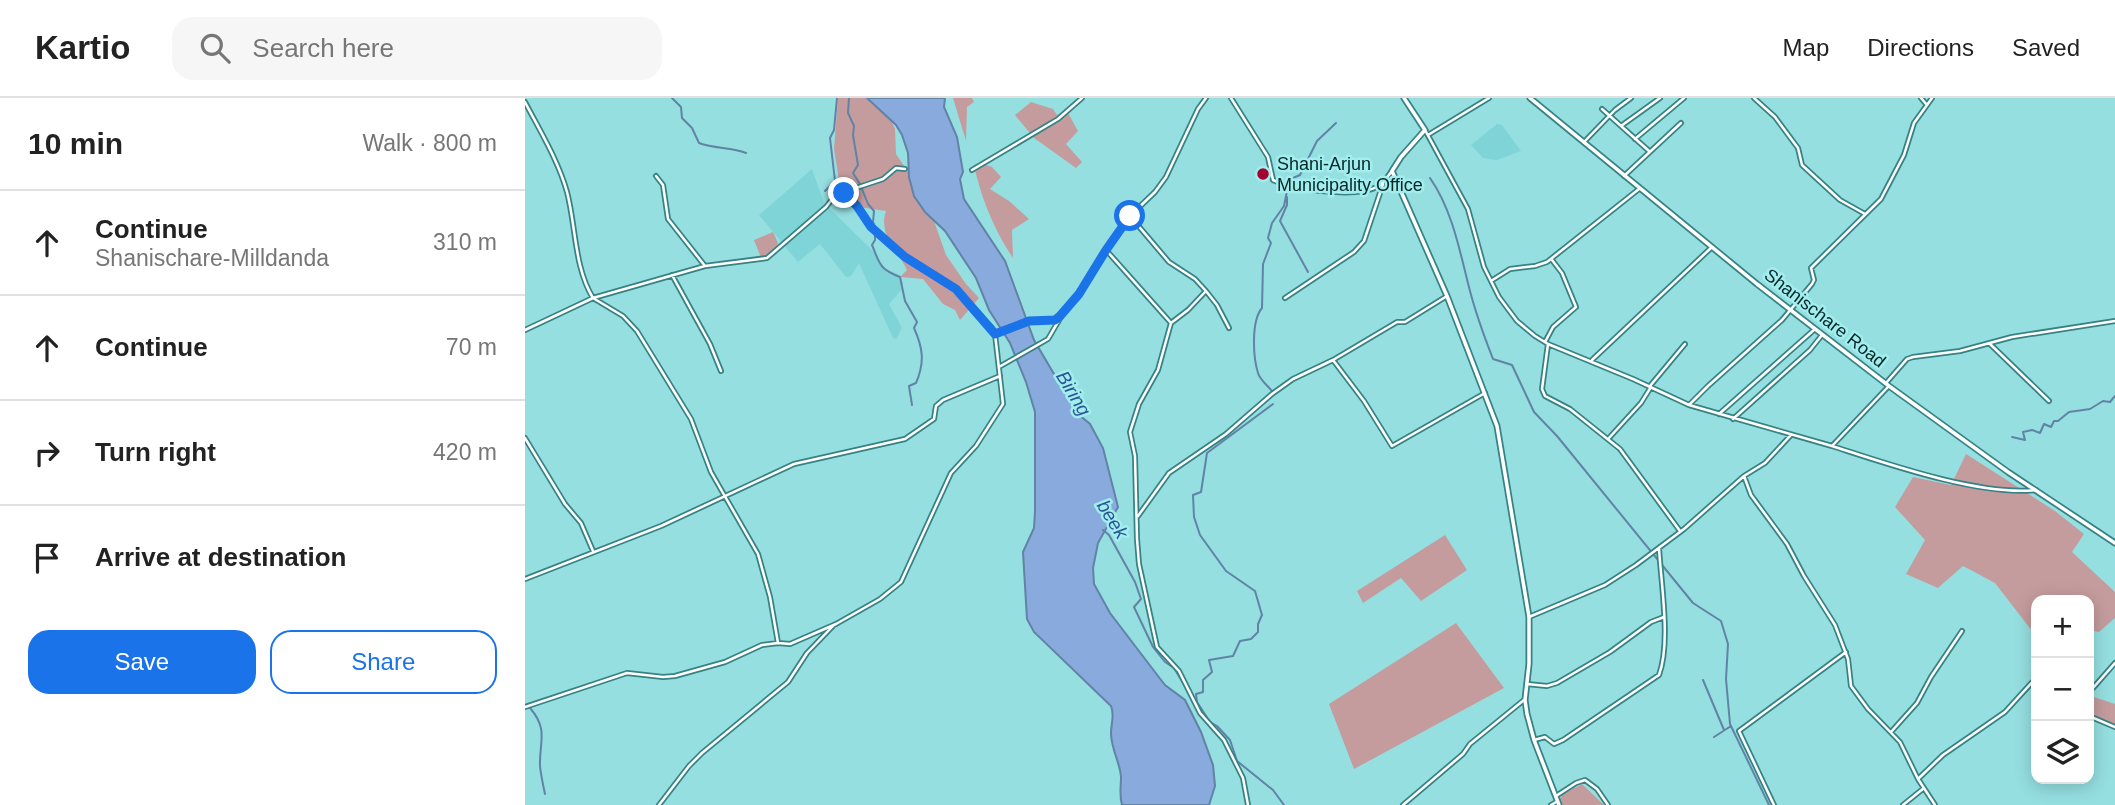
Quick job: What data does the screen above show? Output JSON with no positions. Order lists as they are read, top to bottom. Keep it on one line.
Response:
{"streets":{"street":["Shanischare Road"]},"water":["Biring","beek"],"places":["Shani-Arjun Municipality Office"],"page":{"header":"Kartio","search":"Search here","nav":["Map","Directions","Saved"],"heading":["10 min","Walk · 800 m"],"list":[["Continue","Shanischare-Milldanda","310 m"],["Continue","70 m"],["Turn right","420 m"],"Arrive at destination"],"map_buttons":["+","−"],"buttons":["Save","Share"]}}
